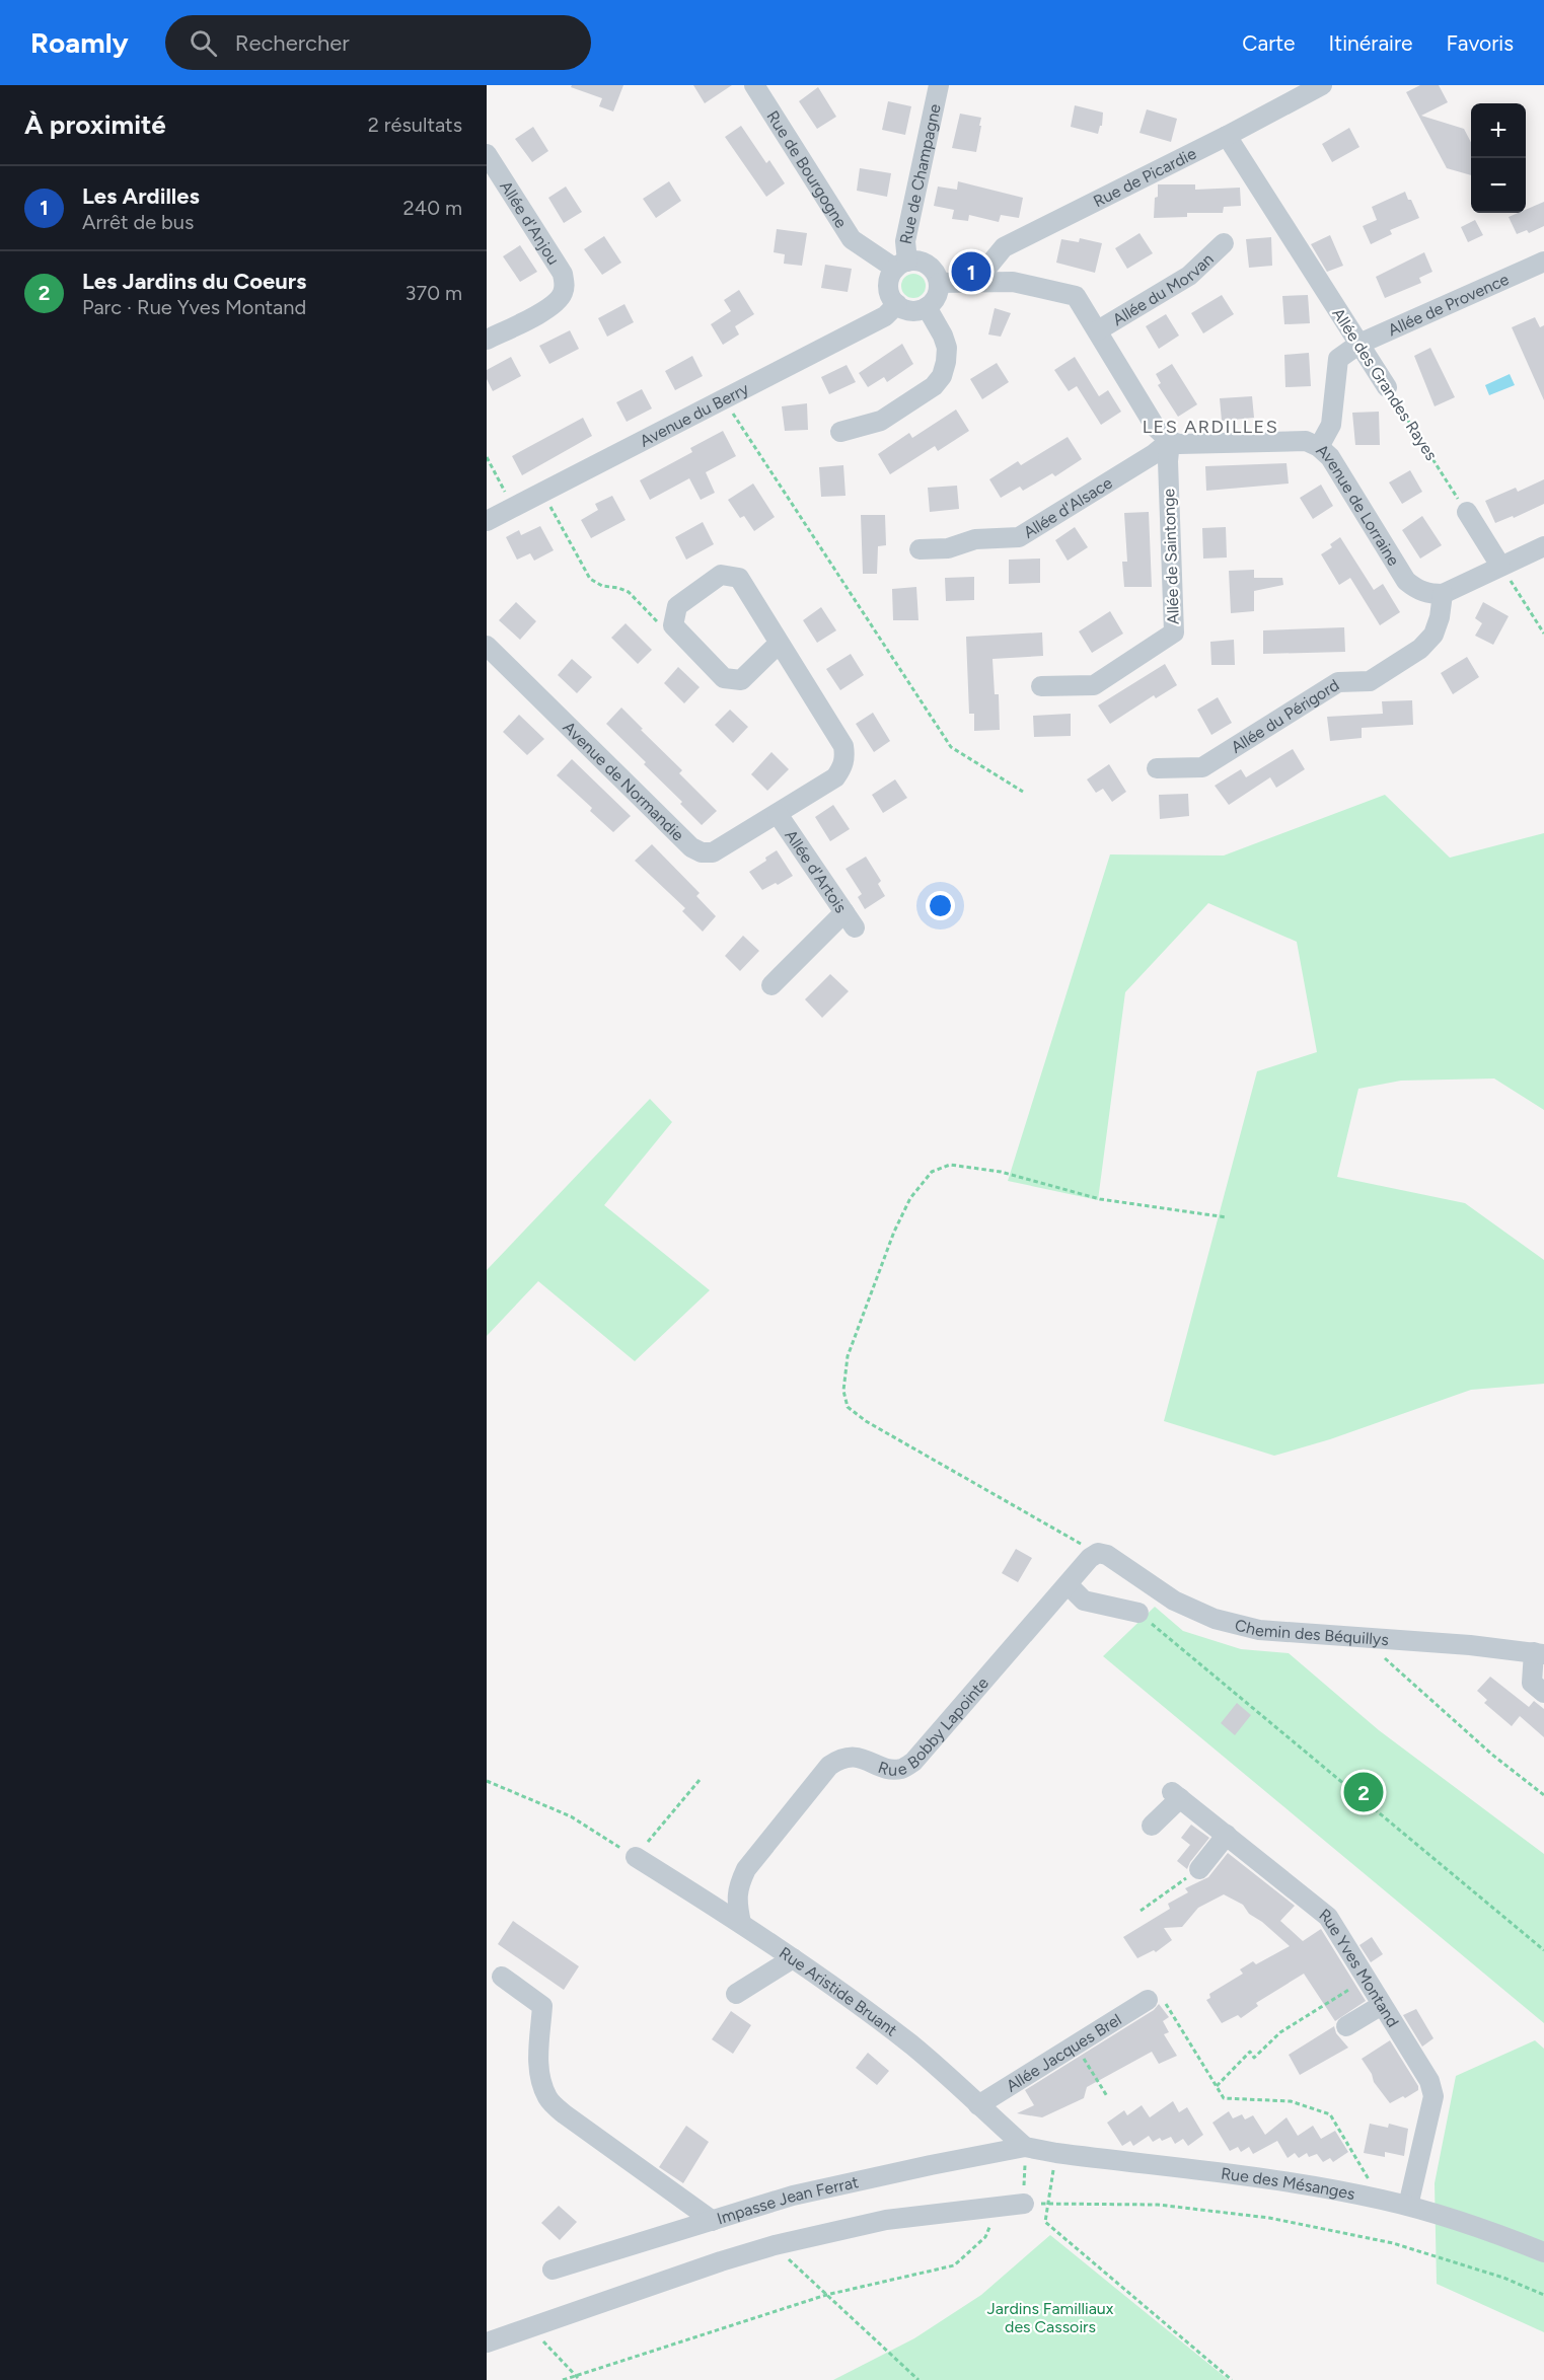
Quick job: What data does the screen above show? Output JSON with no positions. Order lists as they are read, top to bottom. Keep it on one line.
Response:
{"streets":{"street":["Rue de Bourgogne","Rue de Champagne","Rue de Picardie","Allée d'Anjou","Allée du Morvan","Allée de Provence","Allée des Grandes Rayes","Avenue du Berry","Allée d'Alsace","Avenue de Lorraine","Allée de Saintonge","Allée du Périgord","Avenue de Normandie","Allée d'Artois","Chemin des Béquillys","Rue Bobby Lapointe","Rue Yves Montand","Rue Aristide Bruant","Allée Jacques Brel","Rue des Mésanges","Impasse Jean Ferrat"]},"crossings":[["Rue de Bourgogne","Rue de Champagne"],["Rue de Bourgogne","Avenue du Berry"],["Rue de Champagne","Avenue du Berry"],["Rue de Picardie","Allée des Grandes Rayes"],["Allée de Provence","Allée des Grandes Rayes"],["Allée de Provence","Avenue de Lorraine"],["Allée d'Alsace","Avenue de Lorraine"],["Allée d'Alsace","Allée de Saintonge"],["Avenue de Lorraine","Allée de Saintonge"],["Avenue de Lorraine","Allée du Périgord"],["Avenue de Normandie","Allée d'Artois"],["Chemin des Béquillys","Rue Bobby Lapointe"],["Rue Bobby Lapointe","Rue Aristide Bruant"],["Rue Yves Montand","Rue des Mésanges"],["Rue Aristide Bruant","Allée Jacques Brel"],["Rue Aristide Bruant","Rue des Mésanges"],["Rue Aristide Bruant","Impasse Jean Ferrat"],["Rue des Mésanges","Impasse Jean Ferrat"]],"districts":["LES ARDILLES"],"parks":["Jardins Familliaux des Cassoirs"],"page":{"header":"Roamly","search":"Rechercher","nav":["Carte","Itinéraire","Favoris"],"heading":["À proximité","2 résultats"],"map_buttons":["+","−"],"list":[{"mark":"1","name":"Les Ardilles","note":"Arrêt de bus","value":"240 m"},{"mark":"2","name":"Les Jardins du Coeurs","note":"Parc · Rue Yves Montand","value":"370 m"}],"pins":["1","2"]}}
